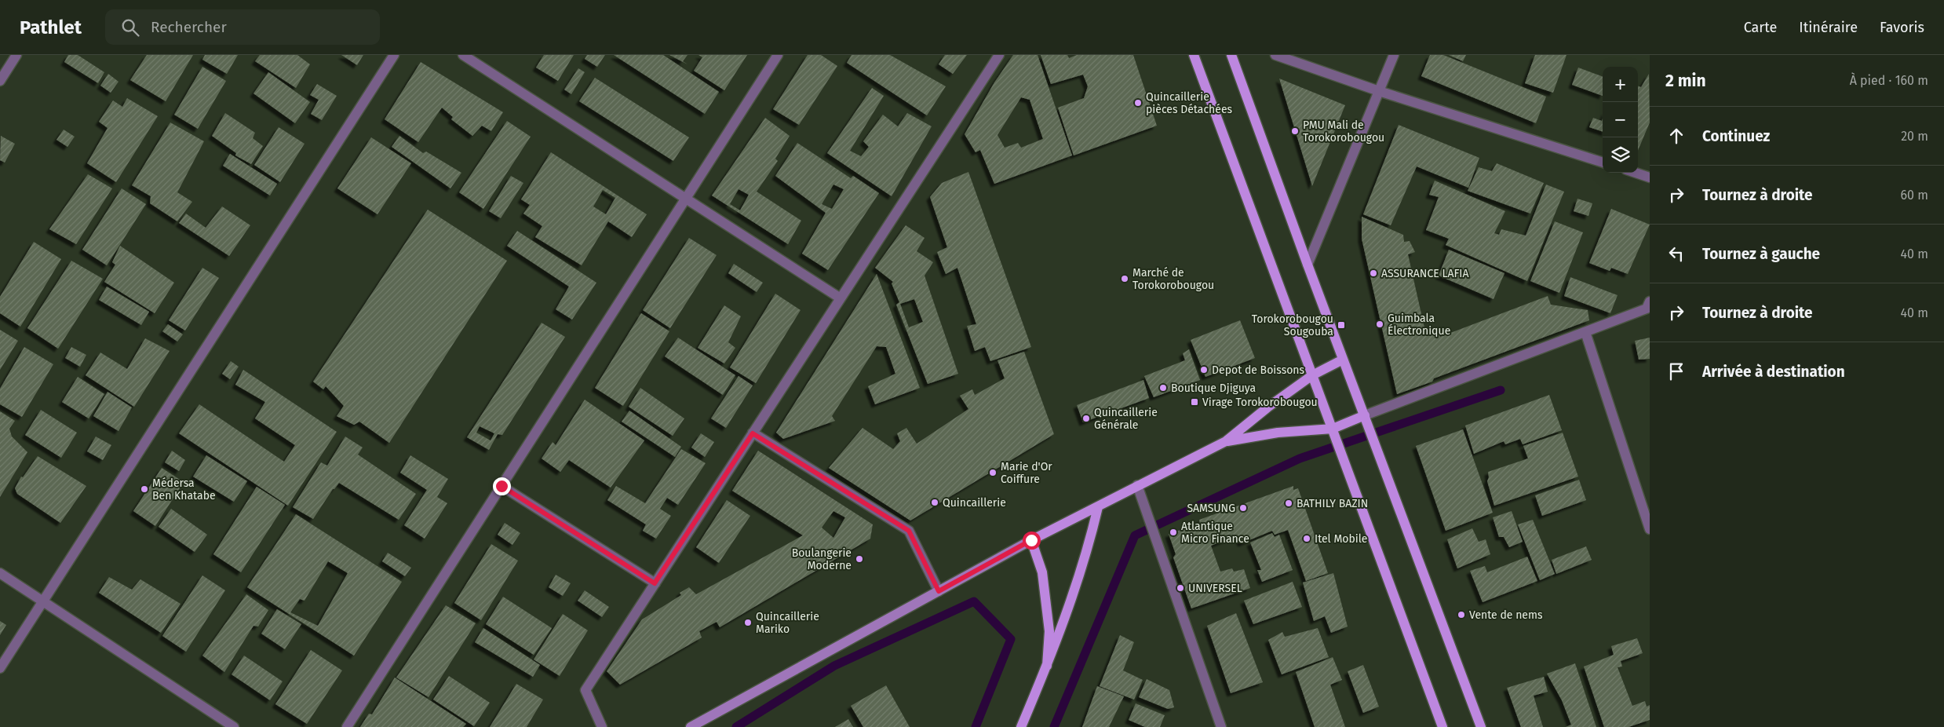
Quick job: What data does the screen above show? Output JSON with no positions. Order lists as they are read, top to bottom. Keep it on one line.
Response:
{"places":{"other":["Quincaillerie pièces Détachées","PMU Mali de Torokorobougou","ASSURANCE LAFIA","Marché de Torokorobougou","Guimbala Électronique","Depot de Boissons","Boutique Djiguya","Quincaillerie Générale","Marie d'Or Coiffure","Médersa Ben Khatabe","Quincaillerie","BATHILY BAZIN","SAMSUNG","Atlantique Micro Finance","Itel Mobile","Boulangerie Moderne","UNIVERSEL","Vente de nems","Quincaillerie Mariko"],"transit":["Torokorobougou Sougouba","Virage Torokorobougou"]},"page":{"header":"Pathlet","search":"Rechercher","nav":["Carte","Itinéraire","Favoris"],"heading":["2 min","À pied · 160 m"],"map_buttons":["+","−"],"list":[["Continuez","20 m"],["Tournez à droite","60 m"],["Tournez à gauche","40 m"],["Tournez à droite","40 m"],"Arrivée à destination"]}}
